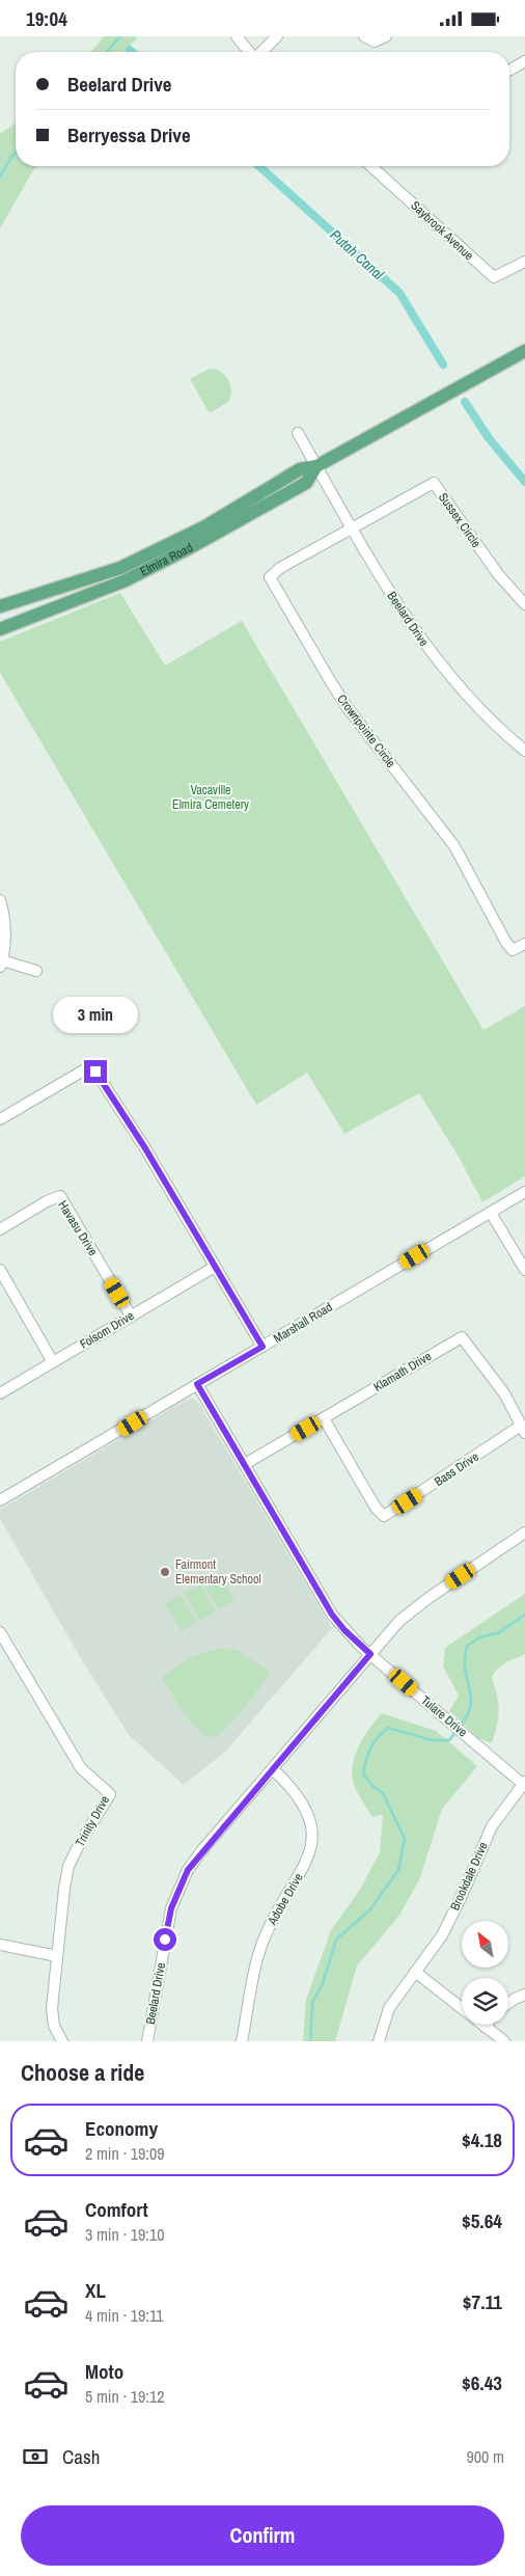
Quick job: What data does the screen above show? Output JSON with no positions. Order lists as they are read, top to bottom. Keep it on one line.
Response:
{"streets":{"main road":["Elmira Road"],"street":["Saybrook Avenue","Sussex Circle","Beelard Drive","Crownpointe Circle","Havasu Drive","Marshall Road","Folsom Drive","Klamath Drive","Bass Drive","Tulare Drive","Trinity Drive","Brookdale Drive","Adobe Drive"]},"crossings":[["Sussex Circle","Beelard Drive"],["Sussex Circle","Crownpointe Circle"],["Elmira Road","Beelard Drive"],["Beelard Drive","Crownpointe Circle"],["Beelard Drive","Tulare Drive"],["Beelard Drive","Adobe Drive"],["Havasu Drive","Folsom Drive"],["Marshall Road","Tulare Drive"],["Klamath Drive","Bass Drive"],["Klamath Drive","Tulare Drive"],["Tulare Drive","Brookdale Drive"]],"water":["Putah Canal"],"parks":["Vacaville Elmira Cemetery"],"places":["Fairmont Elementary School"],"north":"top left","page":{"status":"19:04","banner":["Beelard Drive","Berryessa Drive"],"bubble":"3 min","heading":"Choose a ride","list":[{"name":"Economy","note":"2 min · 19:09","value":"$4.18"},{"name":"Comfort","note":"3 min · 19:10","value":"$5.64"},{"name":"XL","note":"4 min · 19:11","value":"$7.11"},{"name":"Moto","note":"5 min · 19:12","value":"$6.43"}],"pay":["Cash","900 m"],"buttons":"Confirm"}}
